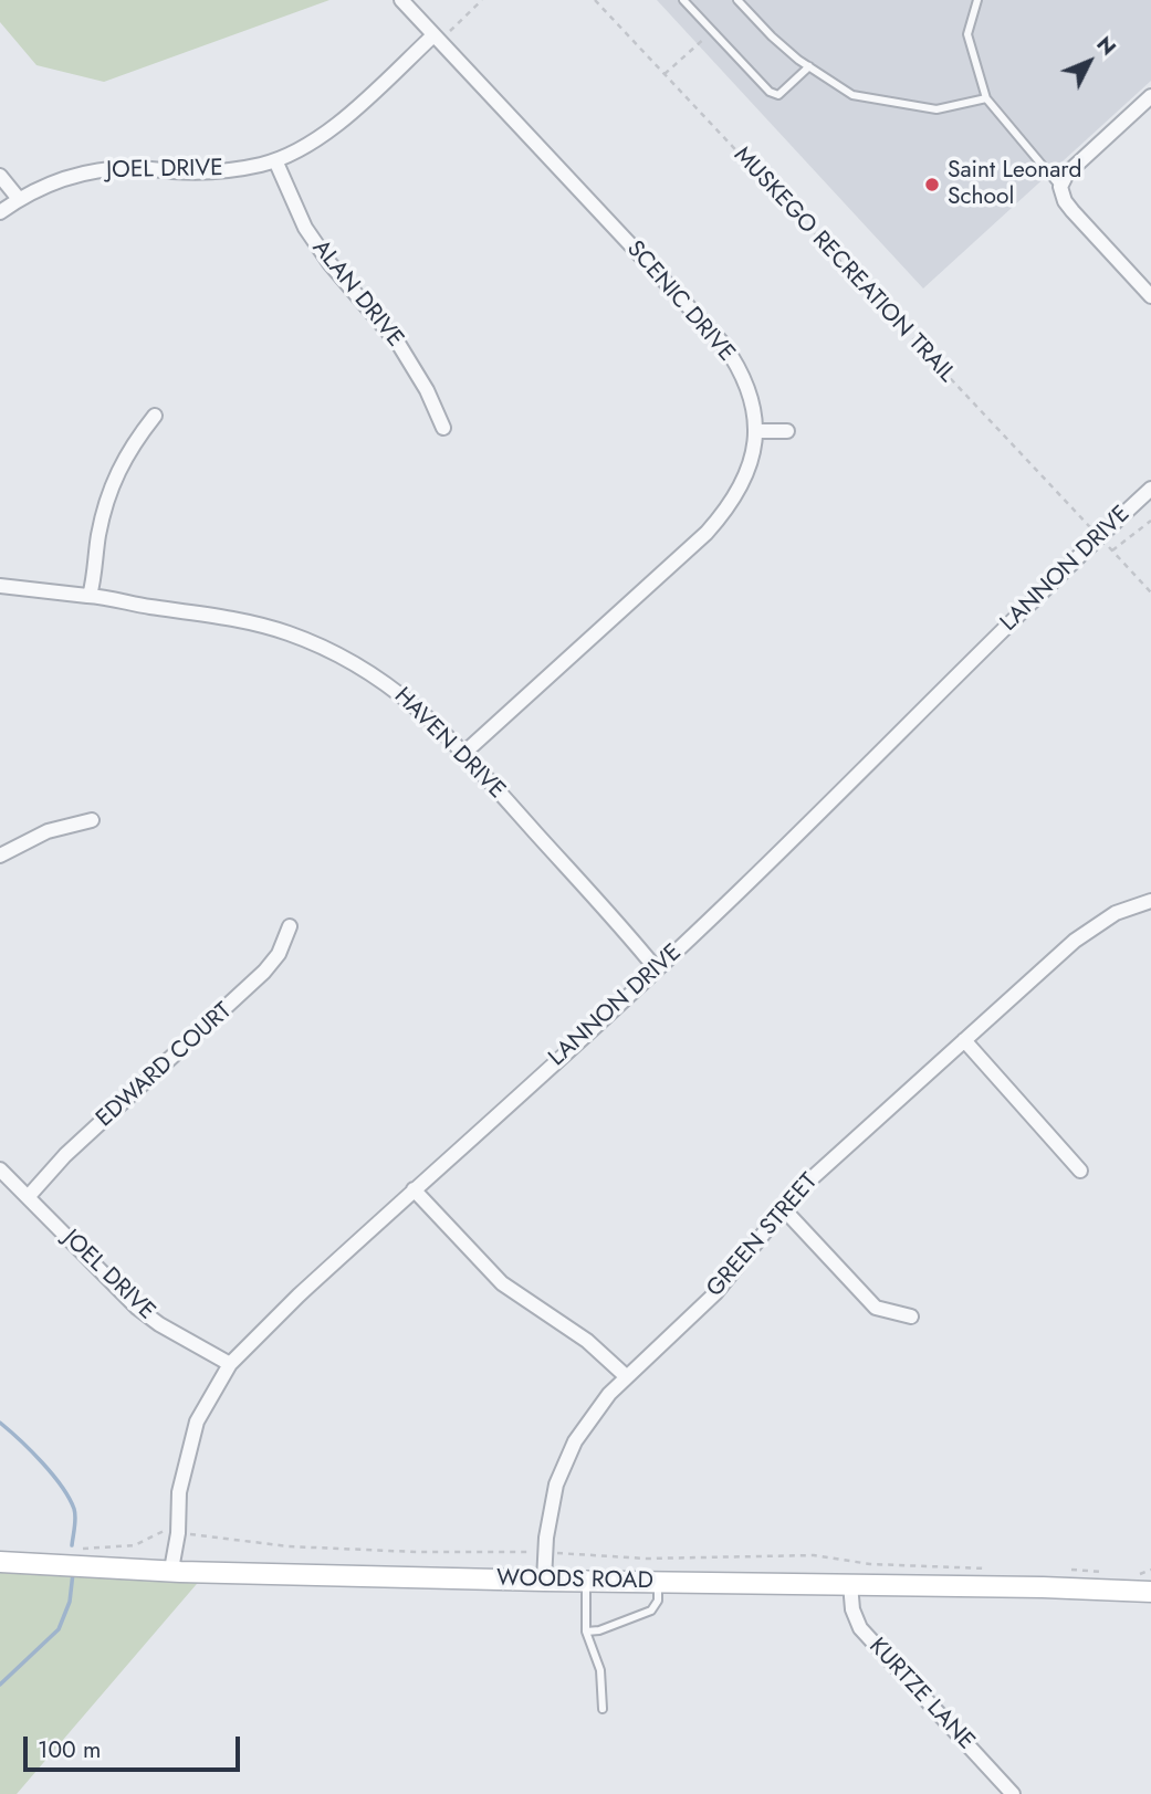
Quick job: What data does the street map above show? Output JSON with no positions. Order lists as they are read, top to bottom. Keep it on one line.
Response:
{"streets":{"street":["JOEL DRIVE","ALAN DRIVE","SCENIC DRIVE","LANNON DRIVE","HAVEN DRIVE","EDWARD COURT","GREEN STREET","WOODS ROAD","KURTZE LANE"],"path":["MUSKEGO RECREATION TRAIL"]},"crossings":[["JOEL DRIVE","ALAN DRIVE"],["JOEL DRIVE","SCENIC DRIVE"],["JOEL DRIVE","LANNON DRIVE"],["JOEL DRIVE","EDWARD COURT"],["SCENIC DRIVE","HAVEN DRIVE"],["LANNON DRIVE","HAVEN DRIVE"],["LANNON DRIVE","WOODS ROAD"],["GREEN STREET","WOODS ROAD"],["WOODS ROAD","KURTZE LANE"]],"places":["Saint Leonard School"],"scale_bar":"100 m","north":"top right"}
